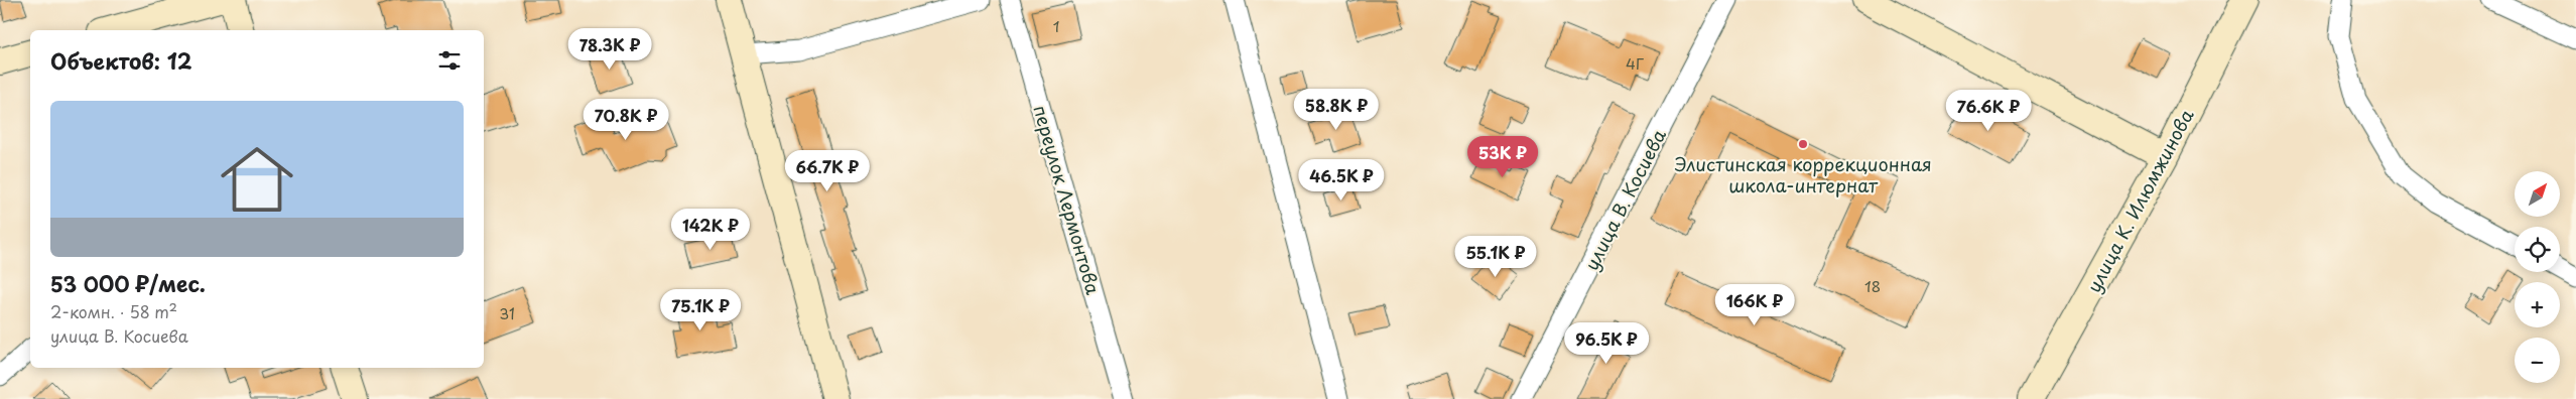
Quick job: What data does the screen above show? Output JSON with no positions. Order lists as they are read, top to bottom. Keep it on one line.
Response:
{"streets":{"street":["переулок Лермонтова","улица В. Косиева","улица К. Илюмжинова"]},"places":["Элистинская коррекционная школа-интернат"],"house_numbers":["1","4Г","18","31"],"north":"top right","page":{"price":["78.3K ₽","58.8K ₽","76.6K ₽","70.8K ₽","53K ₽","66.7K ₽","46.5K ₽","142K ₽","55.1K ₽","166K ₽","75.1K ₽","96.5K ₽"],"heading":"Объектов: 12","list":[{"name":"53 000 ₽/мес.","note":"2-комн. · 58 m² · улица В. Косиева"}],"map_buttons":["+","−"]}}
